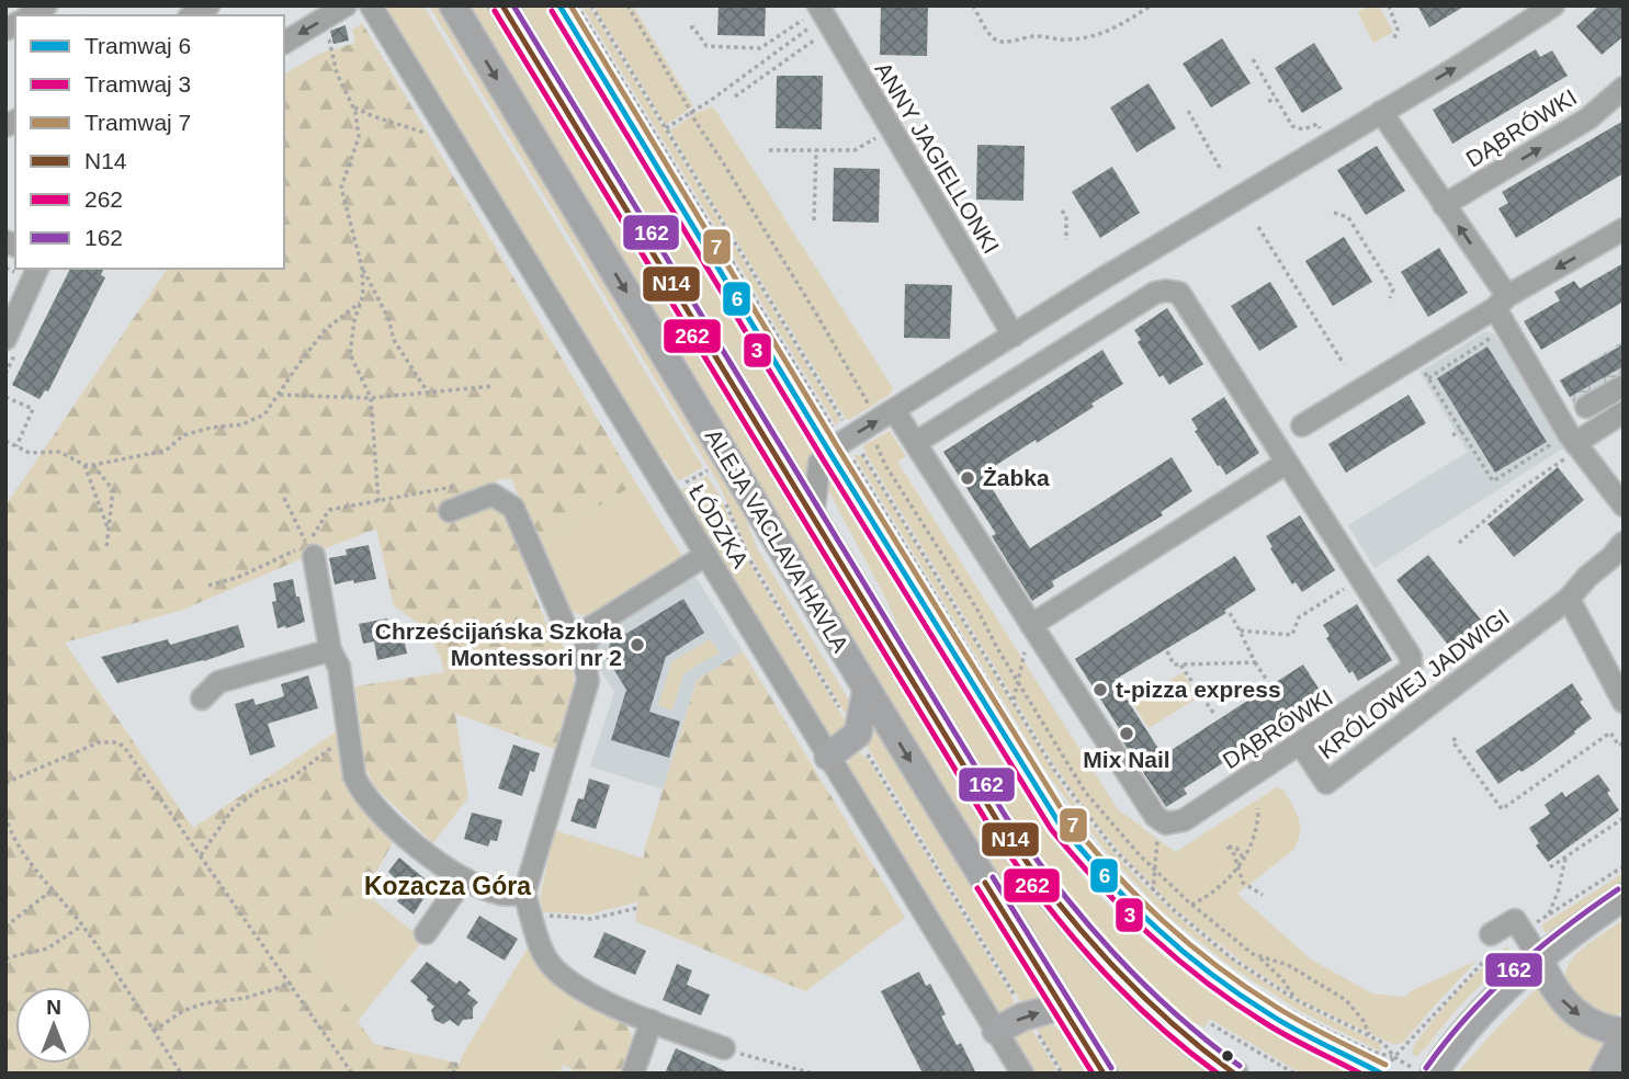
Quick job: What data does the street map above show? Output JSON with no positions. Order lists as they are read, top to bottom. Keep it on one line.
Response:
{"streets":{"main road":["ALEJA VACLAVA HAVLA"],"street":["DĄBRÓWKI","ANNY JAGIELLONKI","ŁÓDZKA","KRÓLOWEJ JADWIGI"]},"crossings":[["DĄBRÓWKI","KRÓLOWEJ JADWIGI"]],"districts":["Kozacza Góra"],"places":["Żabka","Chrześcijańska Szkoła Montessori nr 2","t-pizza express","Mix Nail"],"lines":["tram line 6","tram line 7","transit line N14","transit line 162","tram line 3","transit line 262"],"legend":["Tramwaj 6","Tramwaj 3","Tramwaj 7","N14","262","162"],"north":"top"}
